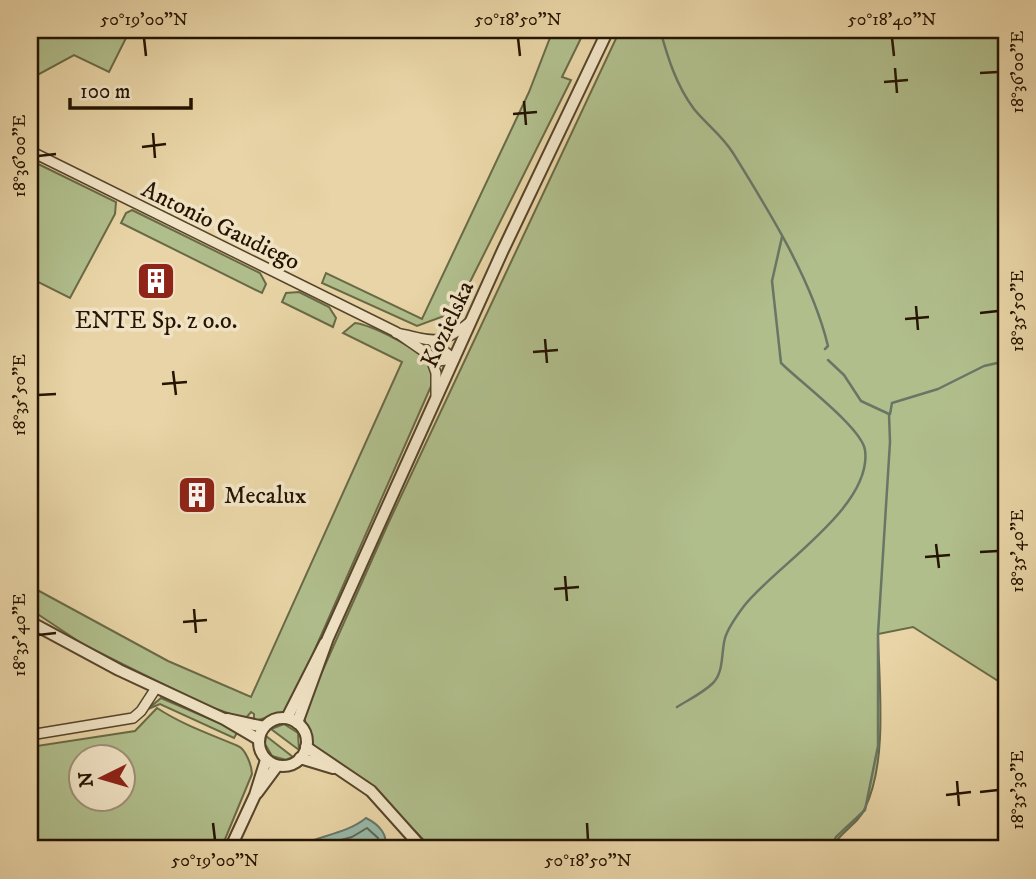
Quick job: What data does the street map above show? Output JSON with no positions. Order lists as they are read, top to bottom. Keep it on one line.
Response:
{"streets":{"street":["Antonio Gaudiego","Kozielska"]},"crossings":[["Antonio Gaudiego","Kozielska"]],"places":{"building":["ENTE Sp. z o.o.","Mecalux"]},"scale_bar":"100 m","north":"left","coordinates":["50°19'00\"N","50°18'50\"N","50°18'40\"N","18°36'00\"E","18°35'50\"E","18°35'40\"E","18°35'30\"E"]}
